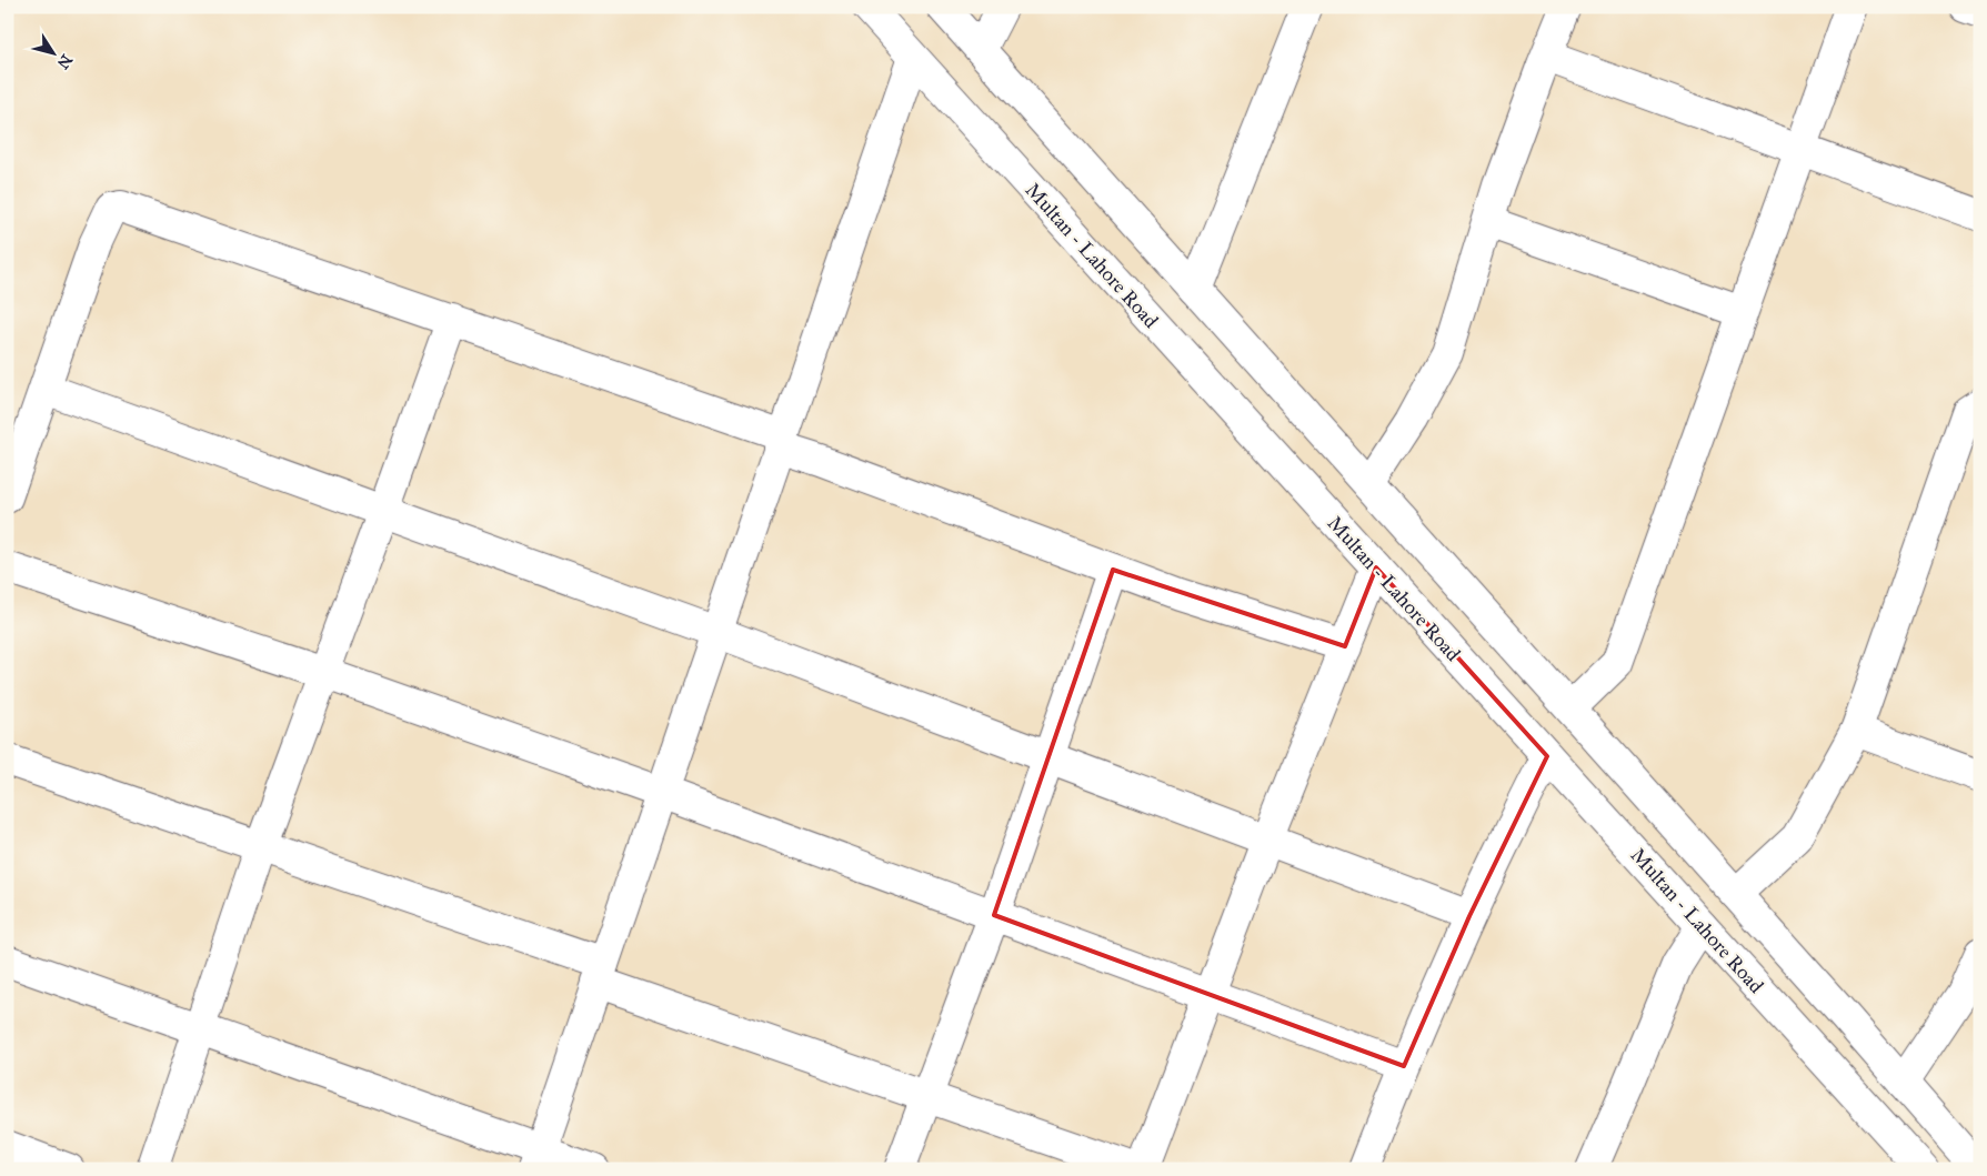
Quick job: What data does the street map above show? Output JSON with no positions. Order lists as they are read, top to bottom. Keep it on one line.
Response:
{"streets":{"street":["Multan - Lahore Road"]},"north":"bottom right"}
